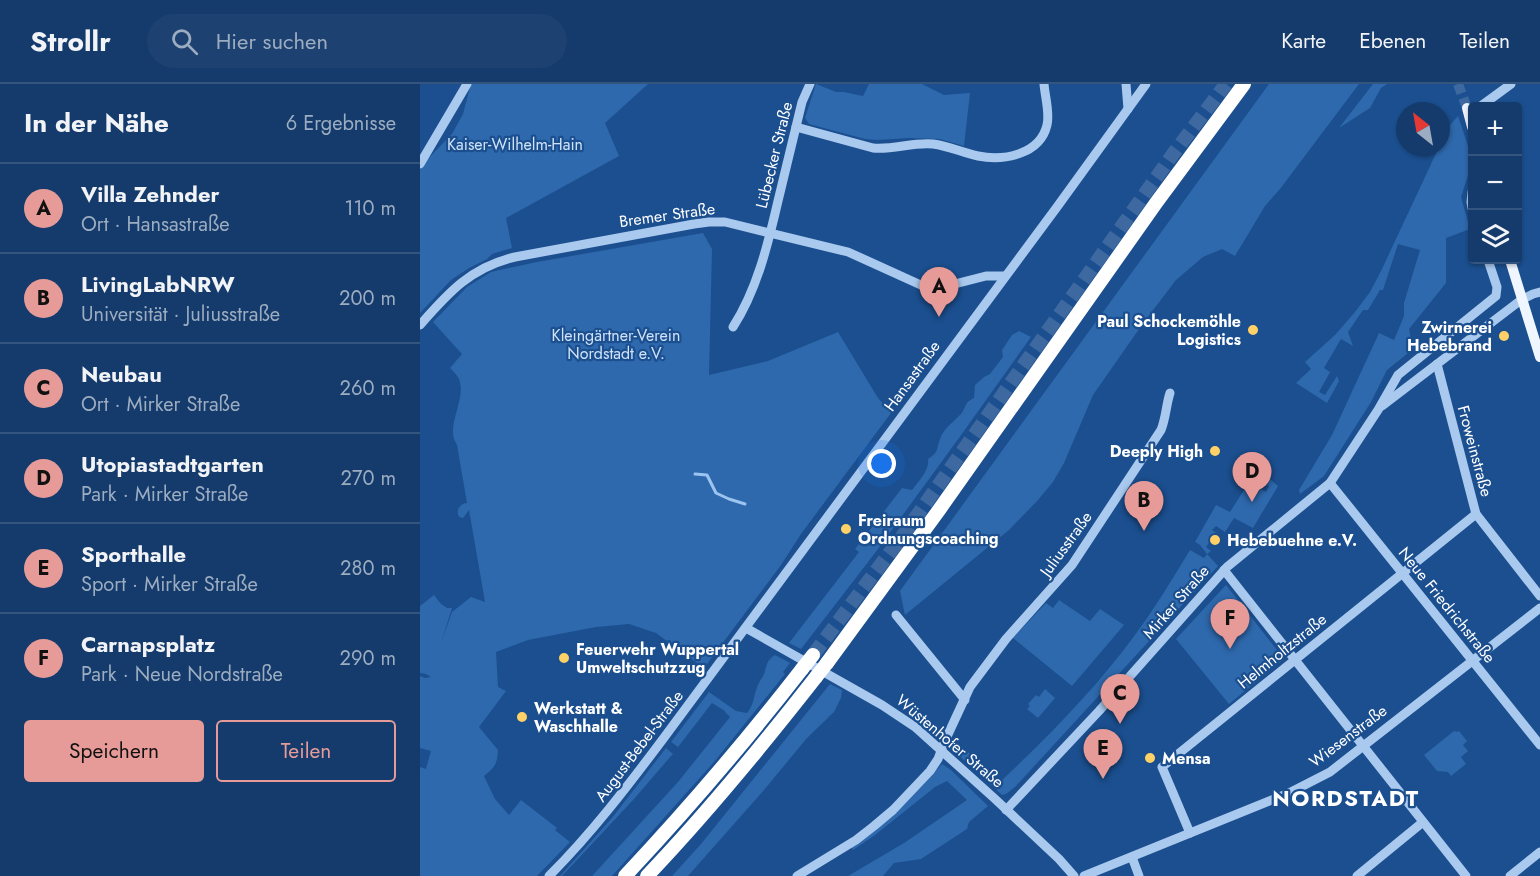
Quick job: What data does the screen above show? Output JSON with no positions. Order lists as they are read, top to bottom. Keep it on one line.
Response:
{"streets":{"street":["Lübecker Straße","Bremer Straße","Hansastraße","Froweinstraße","Juliusstraße","Mirker Straße","Neue Friedrichstraße","Helmholtzstraße","Wiesenstraße","Wüstenhofer Straße","August-Bebel-Straße"]},"crossings":[["Lübecker Straße","Bremer Straße"],["Bremer Straße","Hansastraße"],["Hansastraße","Wüstenhofer Straße"],["Hansastraße","August-Bebel-Straße"],["Froweinstraße","Helmholtzstraße"],["Juliusstraße","Wüstenhofer Straße"],["Mirker Straße","Neue Friedrichstraße"],["Mirker Straße","Wüstenhofer Straße"],["Neue Friedrichstraße","Helmholtzstraße"],["Neue Friedrichstraße","Wiesenstraße"],["Helmholtzstraße","Wiesenstraße"],["Wüstenhofer Straße","August-Bebel-Straße"]],"districts":["NORDSTADT"],"parks":["Kaiser-Wilhelm-Hain","Kleingärtner-Verein Nordstadt e.V."],"places":["Paul Schockemöhle Logistics","Zwirnerei Hebebrand","Deeply High","Freiraum Ordnungscoaching","Hebebuehne e.V.","Feuerwehr Wuppertal Umweltschutzzug","Werkstatt & Waschhalle","Mensa"],"north":"top left","page":{"header":"Strollr","search":"Hier suchen","nav":["Karte","Ebenen","Teilen"],"heading":["In der Nähe","6 Ergebnisse"],"map_buttons":["+","−"],"list":[{"mark":"A","name":"Villa Zehnder","note":"Ort · Hansastraße","value":"110 m"},{"mark":"B","name":"LivingLabNRW","note":"Universität · Juliusstraße","value":"200 m"},{"mark":"C","name":"Neubau","note":"Ort · Mirker Straße","value":"260 m"},{"mark":"D","name":"Utopiastadtgarten","note":"Park · Mirker Straße","value":"270 m"},{"mark":"E","name":"Sporthalle","note":"Sport · Mirker Straße","value":"280 m"},{"mark":"F","name":"Carnapsplatz","note":"Park · Neue Nordstraße","value":"290 m"}],"pins":["A","D","B","F","C","E"],"buttons":["Speichern","Teilen"]}}
